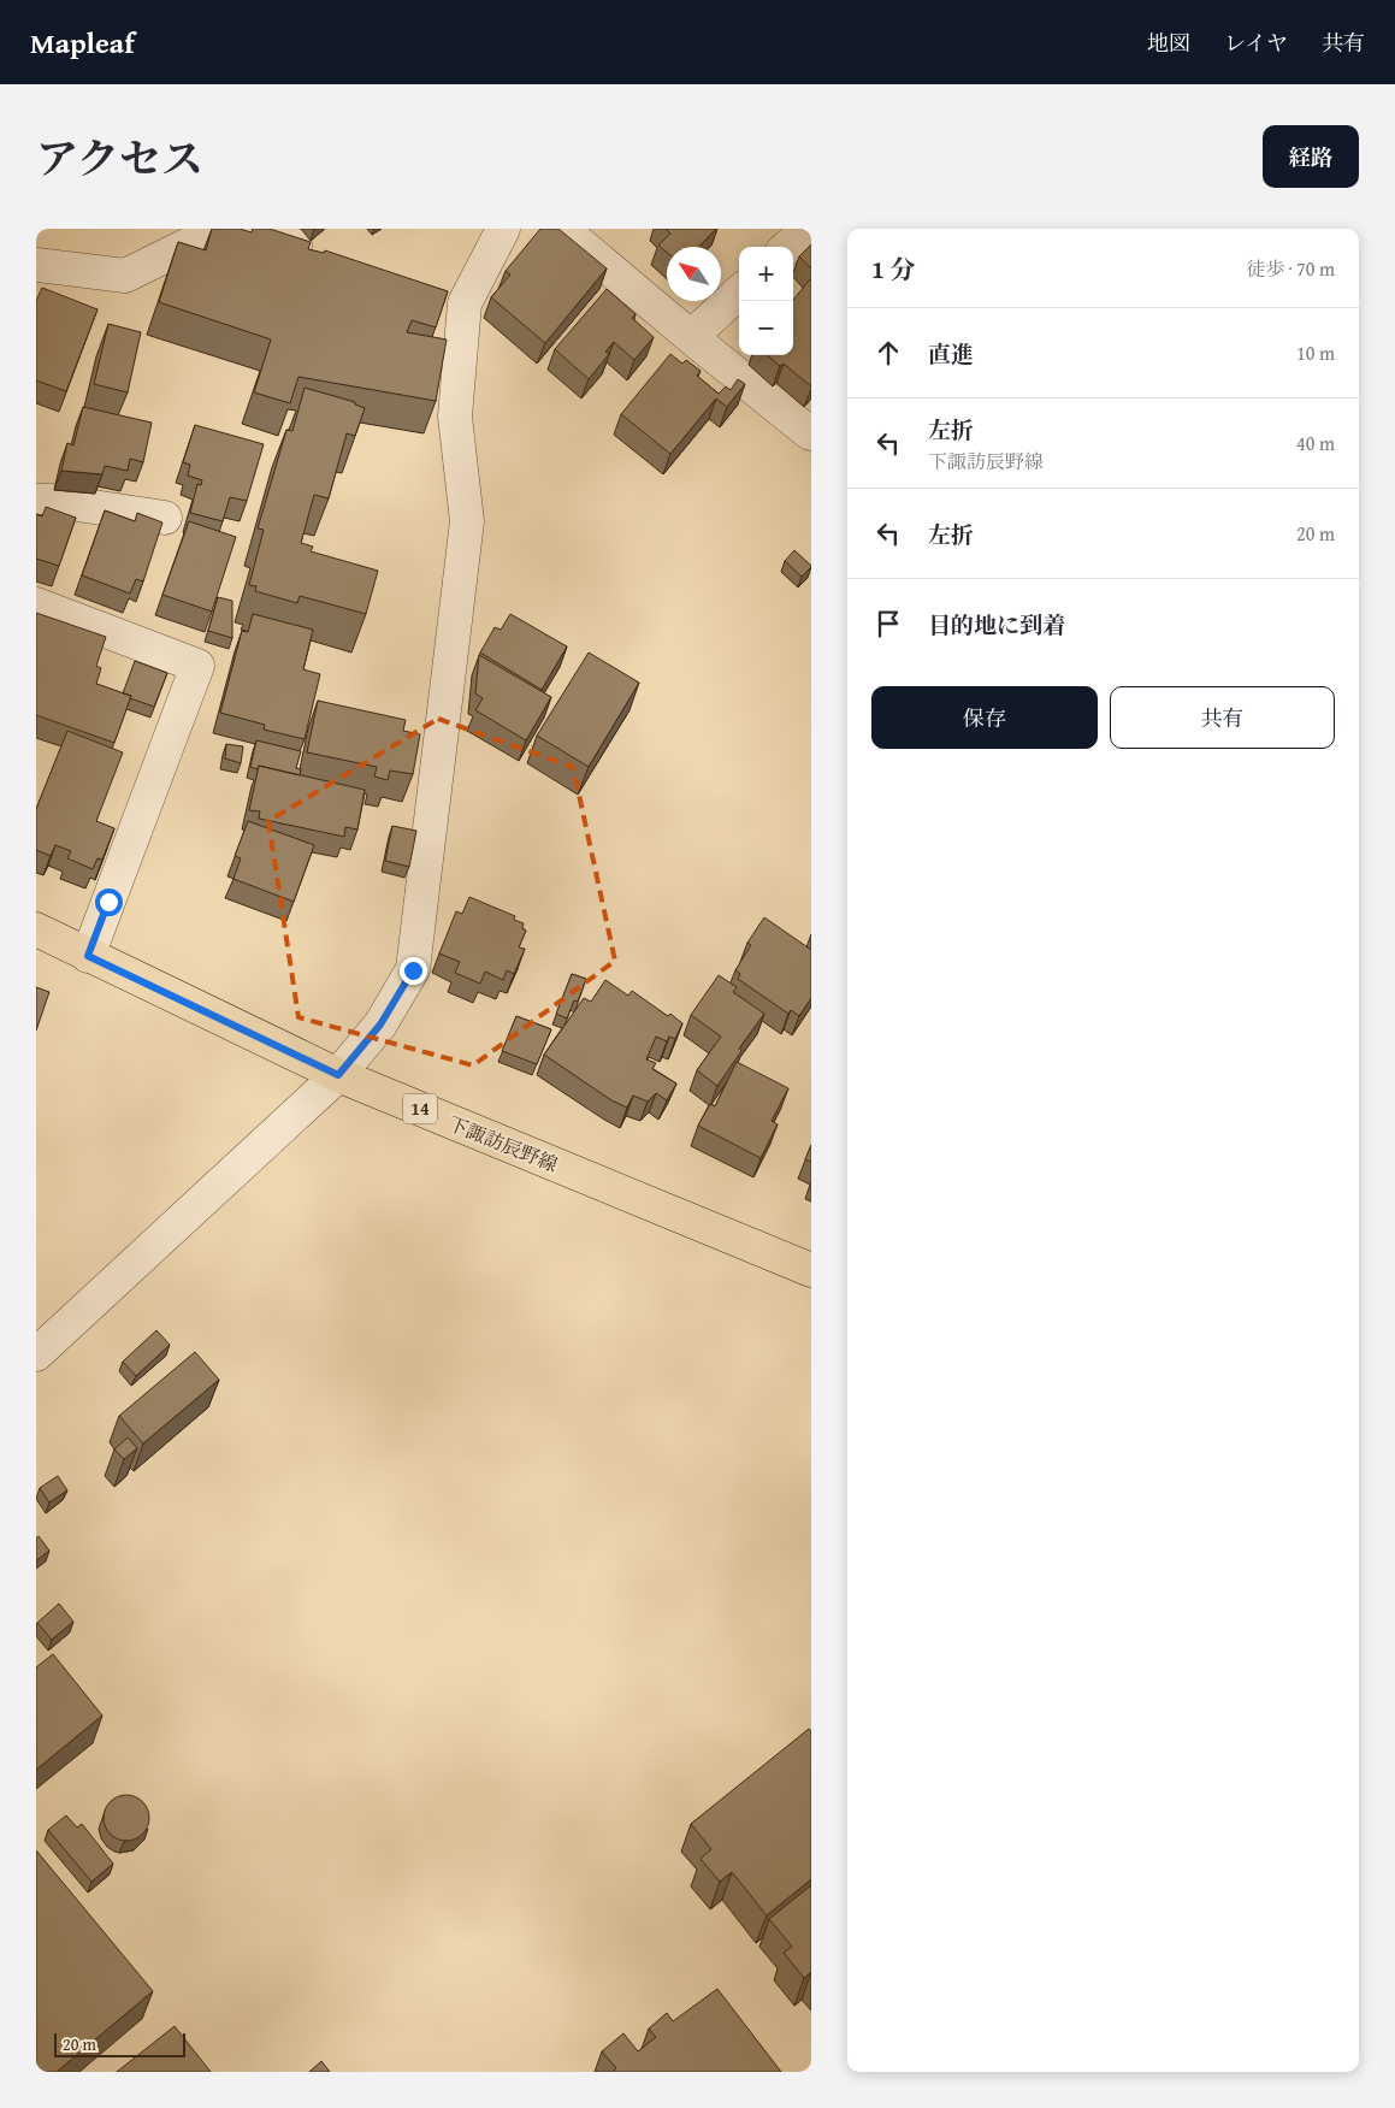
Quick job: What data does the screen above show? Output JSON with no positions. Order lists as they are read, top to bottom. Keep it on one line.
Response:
{"streets":{"main road":["14","下諏訪辰野線"]},"scale_bar":"20 m","north":"top left","page":{"header":"Mapleaf","nav":["地図","レイヤ","共有"],"title":"アクセス","buttons":["経路",["保存","共有"]],"heading":["1 分","徒歩 · 70 m"],"map_buttons":["+","−"],"list":[["直進","10 m"],["左折","下諏訪辰野線","40 m"],["左折","20 m"],"目的地に到着"],"scale":"20 m"}}
